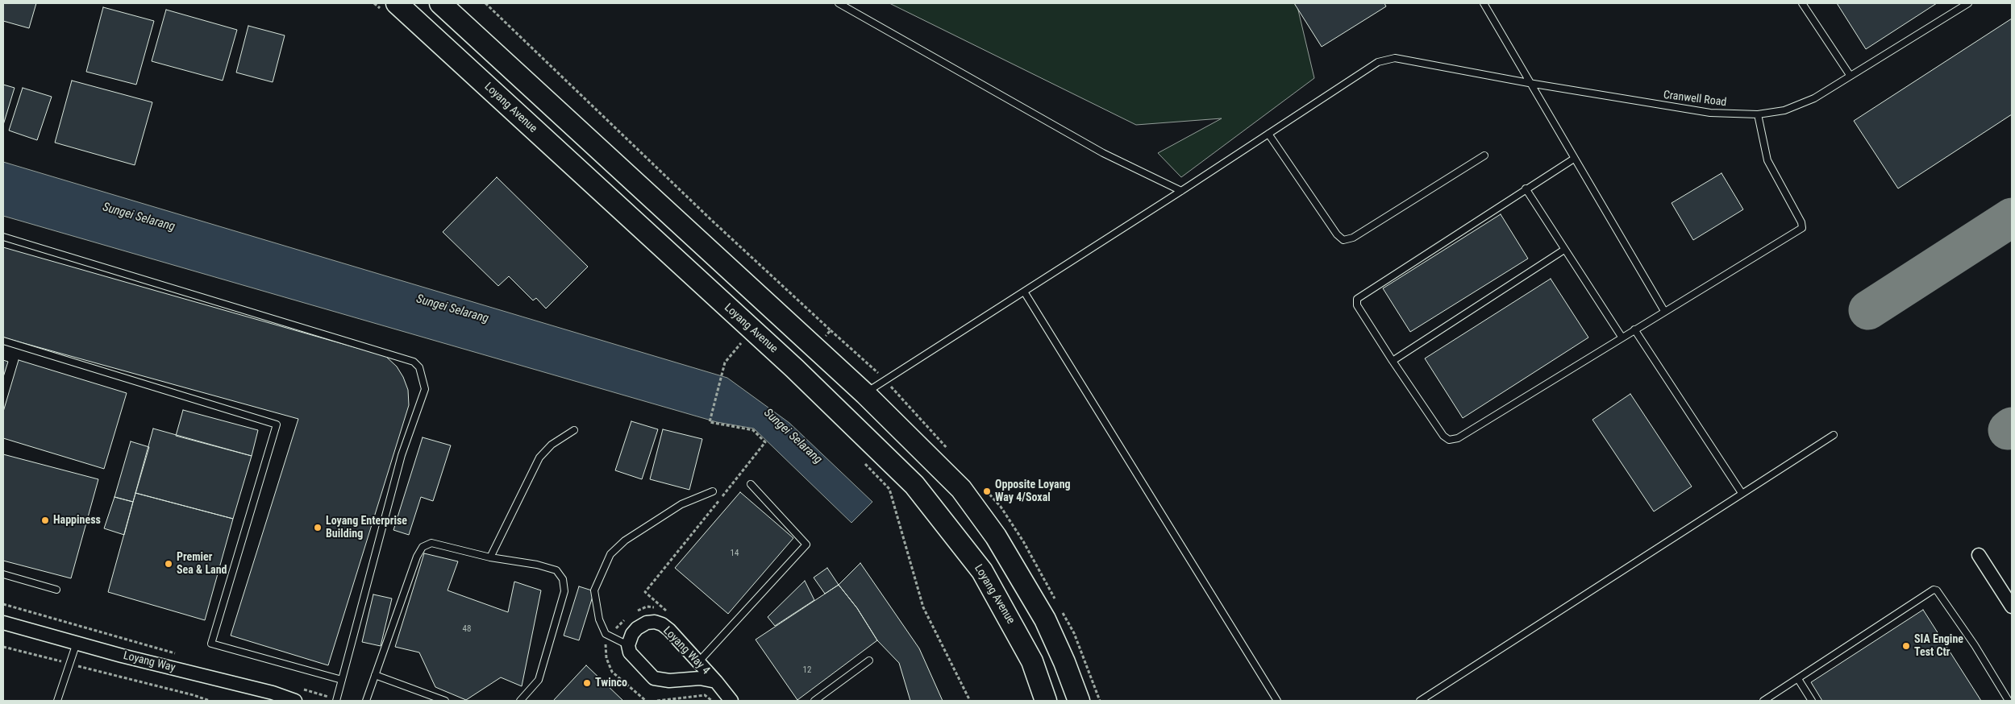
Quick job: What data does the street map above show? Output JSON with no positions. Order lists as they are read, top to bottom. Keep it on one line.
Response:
{"streets":{"main road":["Loyang Avenue"],"street":["Loyang Way 4","Loyang Way"],"lane":["Cranwell Road"]},"water":["Sungei Selarang"],"places":["Opposite Loyang Way 4/Soxal","Happiness","Loyang Enterprise Building","Premier Sea & Land","SIA Engine Test Ctr","Twinco"],"house_numbers":["14","48","12"]}
